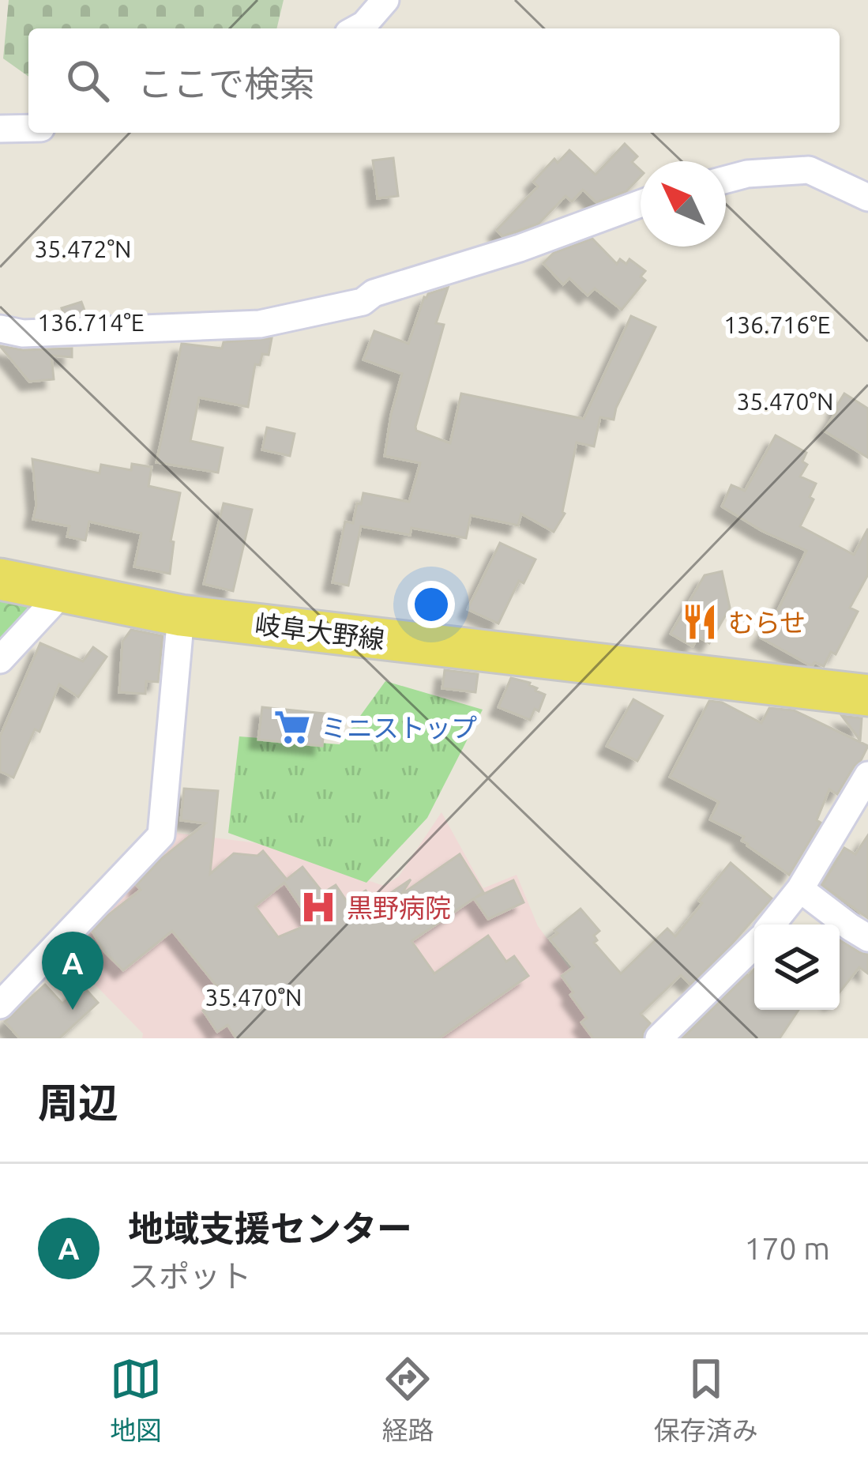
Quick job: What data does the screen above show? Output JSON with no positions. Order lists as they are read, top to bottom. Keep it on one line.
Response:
{"streets":{"main road":["岐阜大野線"]},"places":{"restaurant":["むらせ"],"supermarket":["ミニストップ"],"hospital":["黒野病院"]},"north":"top left","page":{"search":"ここで検索","pins":"A","heading":"周辺","list":[{"mark":"A","name":"地域支援センター","note":"スポット","value":"170 m"}],"nav":["地図","経路","保存済み"]},"coordinates":["35.472°N","136.714°E","136.716°E","35.470°N"]}
